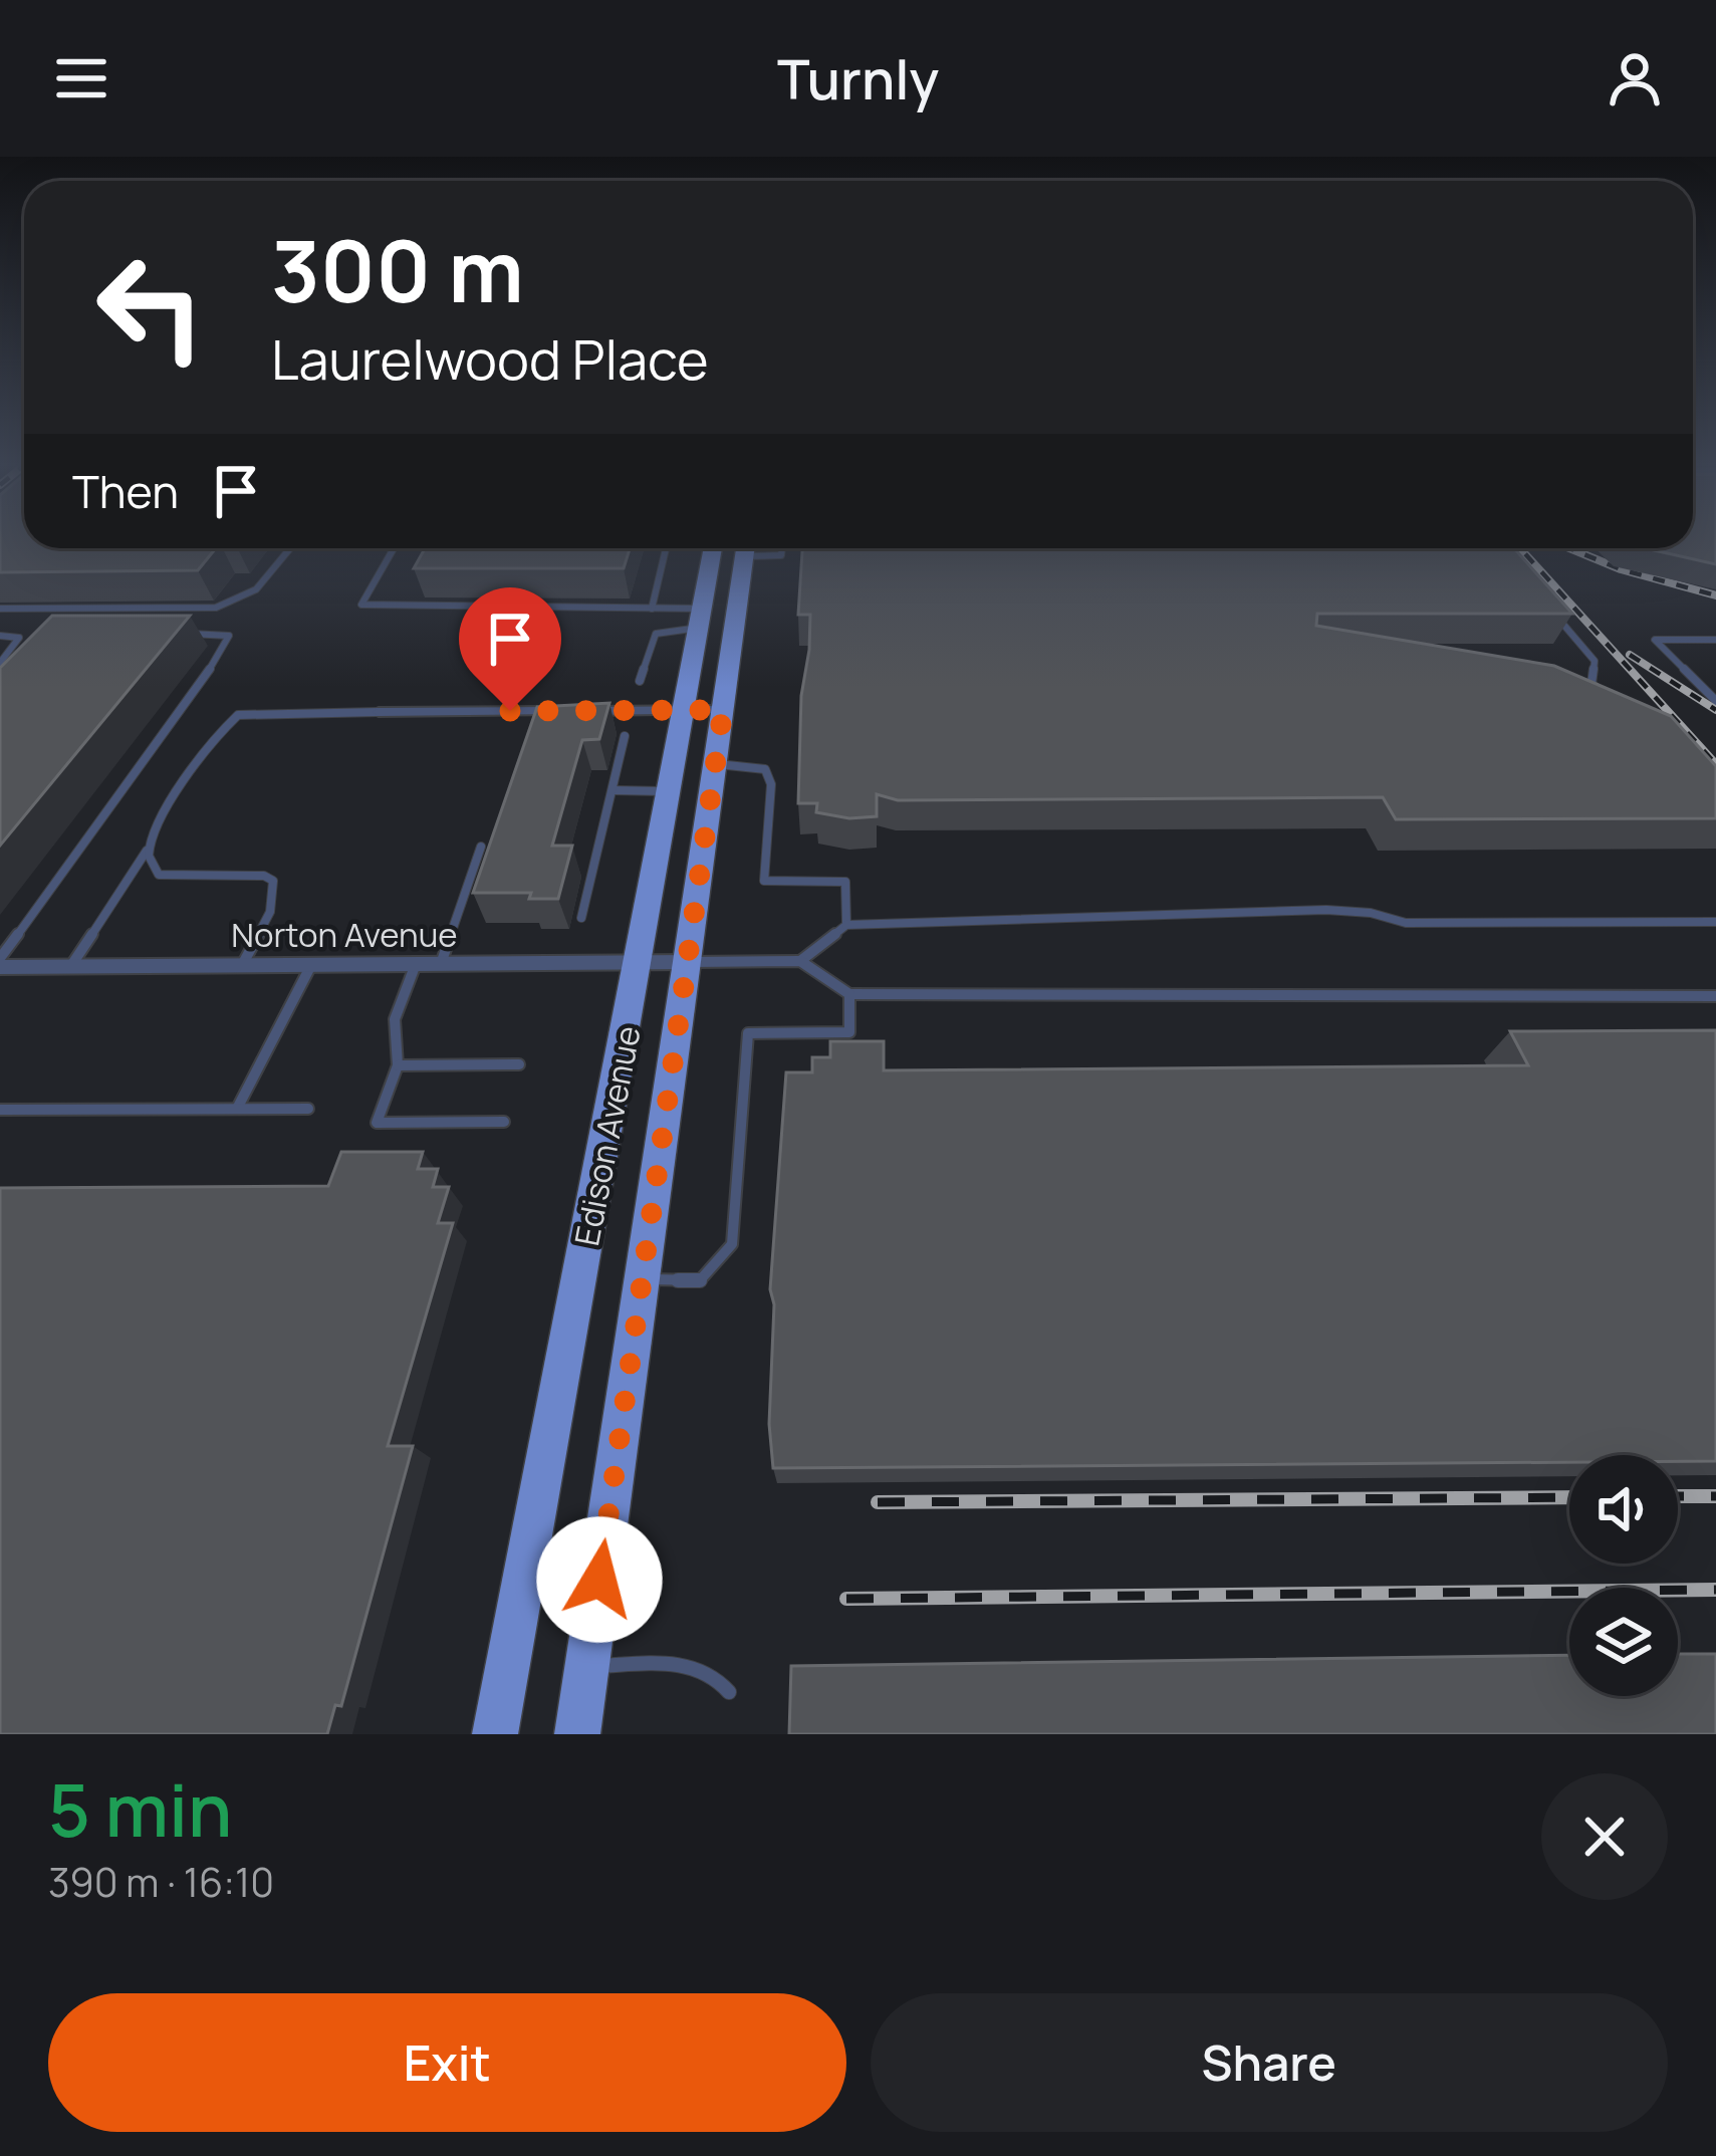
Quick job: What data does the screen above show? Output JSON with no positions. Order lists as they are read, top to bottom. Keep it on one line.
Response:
{"streets":{"main road":["Edison Avenue"],"street":["Norton Avenue"]},"crossings":[["Norton Avenue","Edison Avenue"]],"page":{"header":"Turnly","turn":["300 m","Laurelwood Place"],"then":"Then","heading":["5 min","390 m · 16:10"],"buttons":["Exit","Share"]}}
